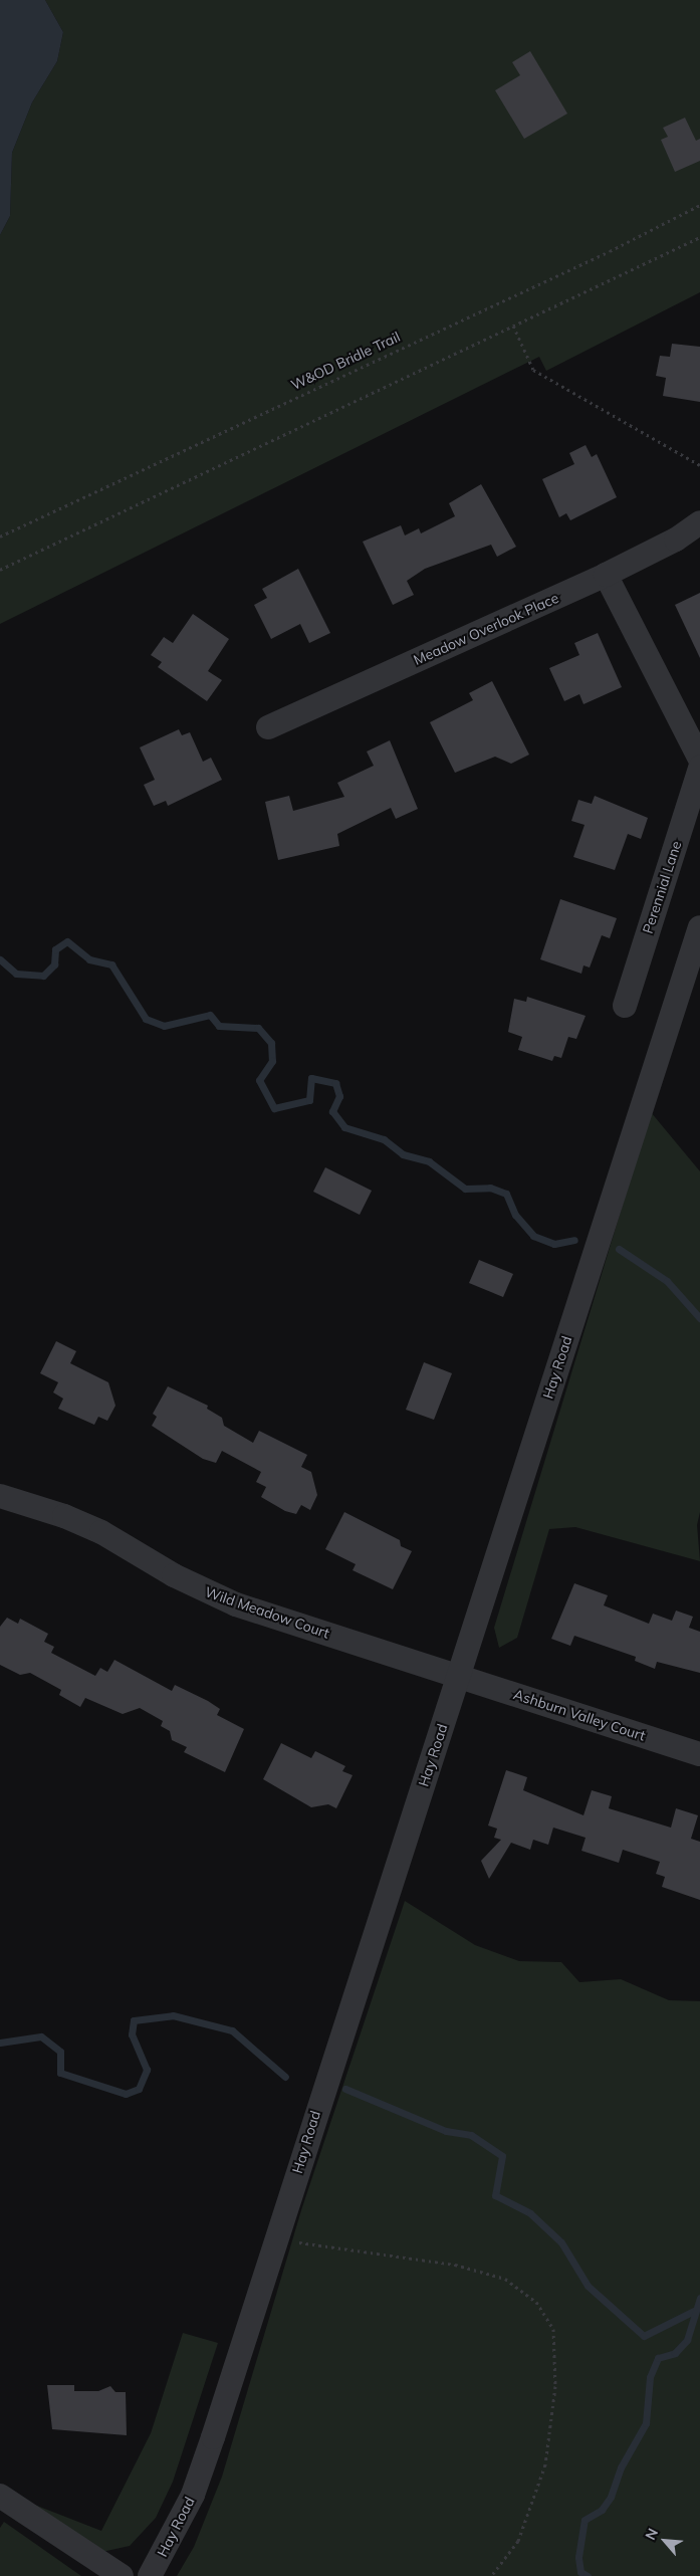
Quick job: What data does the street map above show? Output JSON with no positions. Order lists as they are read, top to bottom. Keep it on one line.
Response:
{"streets":{"street":["Meadow Overlook Place","Perennial Lane","Hay Road","Wild Meadow Court","Ashburn Valley Court"],"path":["W&OD Bridle Trail"]},"crossings":[["Hay Road","Wild Meadow Court"],["Hay Road","Ashburn Valley Court"],["Wild Meadow Court","Ashburn Valley Court"]],"north":"top left"}
